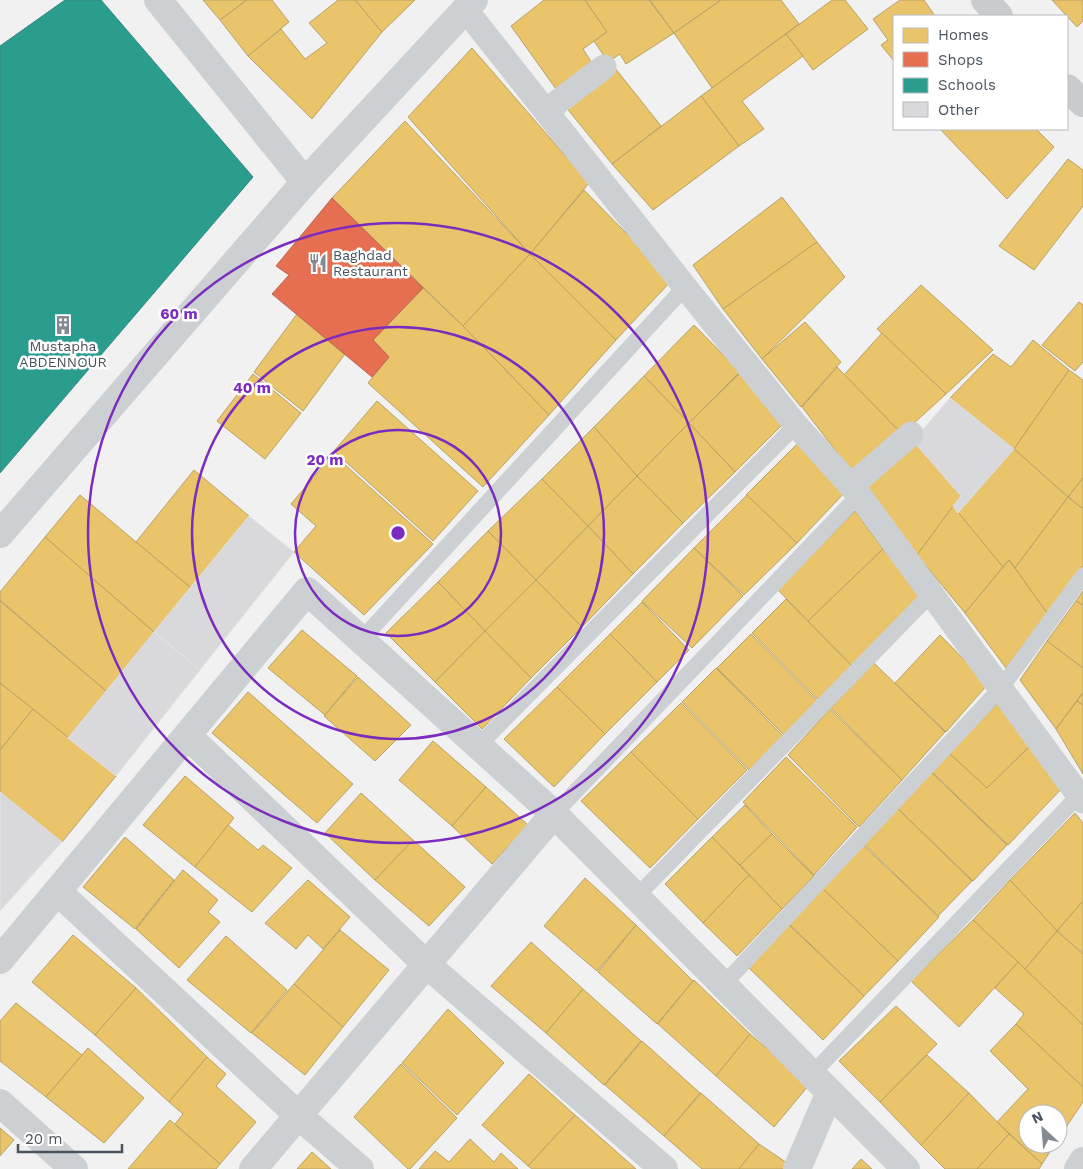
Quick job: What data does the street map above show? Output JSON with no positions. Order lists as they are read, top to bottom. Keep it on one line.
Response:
{"places":{"restaurant":["Baghdad Restaurant"],"building":["Mustapha ABDENNOUR"]},"legend":["Homes","Shops","Schools","Other"],"scale_bar":"20 m","north":"top left","rings":["60 m","40 m","20 m"]}
